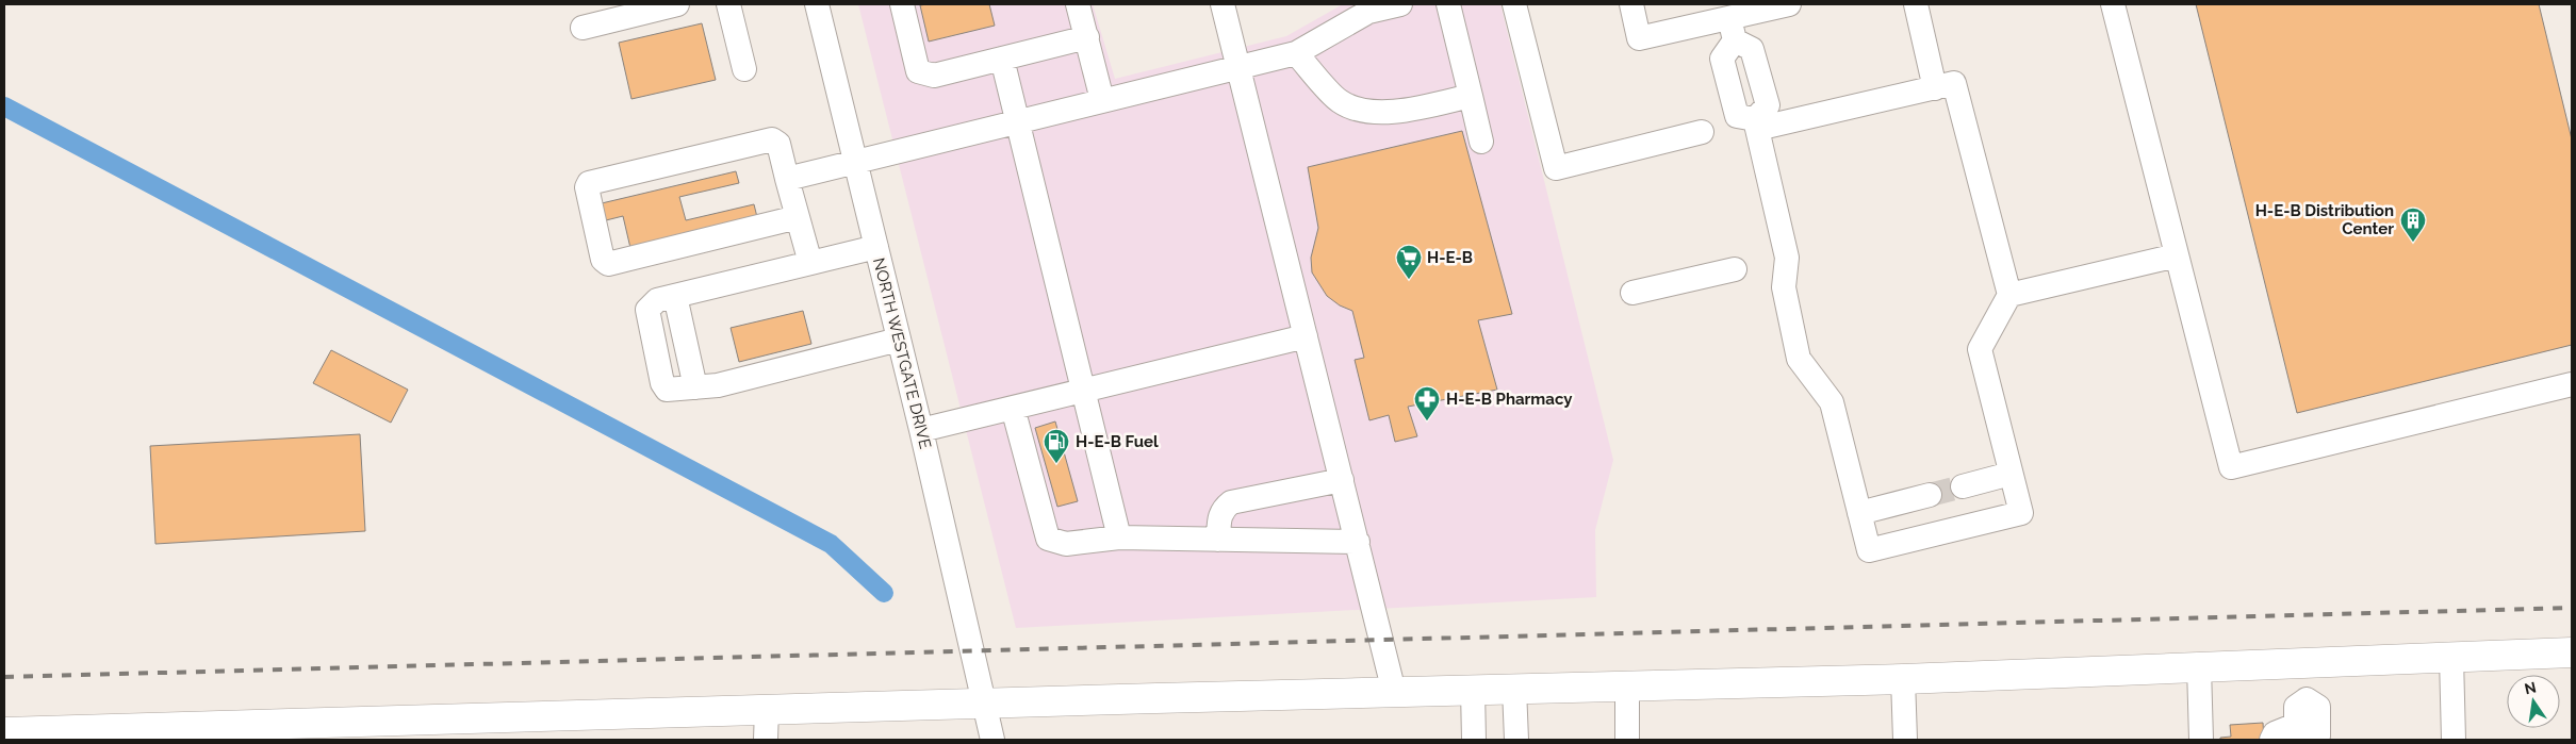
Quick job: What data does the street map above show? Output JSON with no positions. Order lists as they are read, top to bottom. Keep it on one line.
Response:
{"streets":{"street":["NORTH WESTGATE DRIVE"]},"places":{"building":["H-E-B Distribution Center"],"supermarket":["H-E-B"],"pharmacy":["H-E-B Pharmacy"],"fuel station":["H-E-B Fuel"]},"north":"top"}
